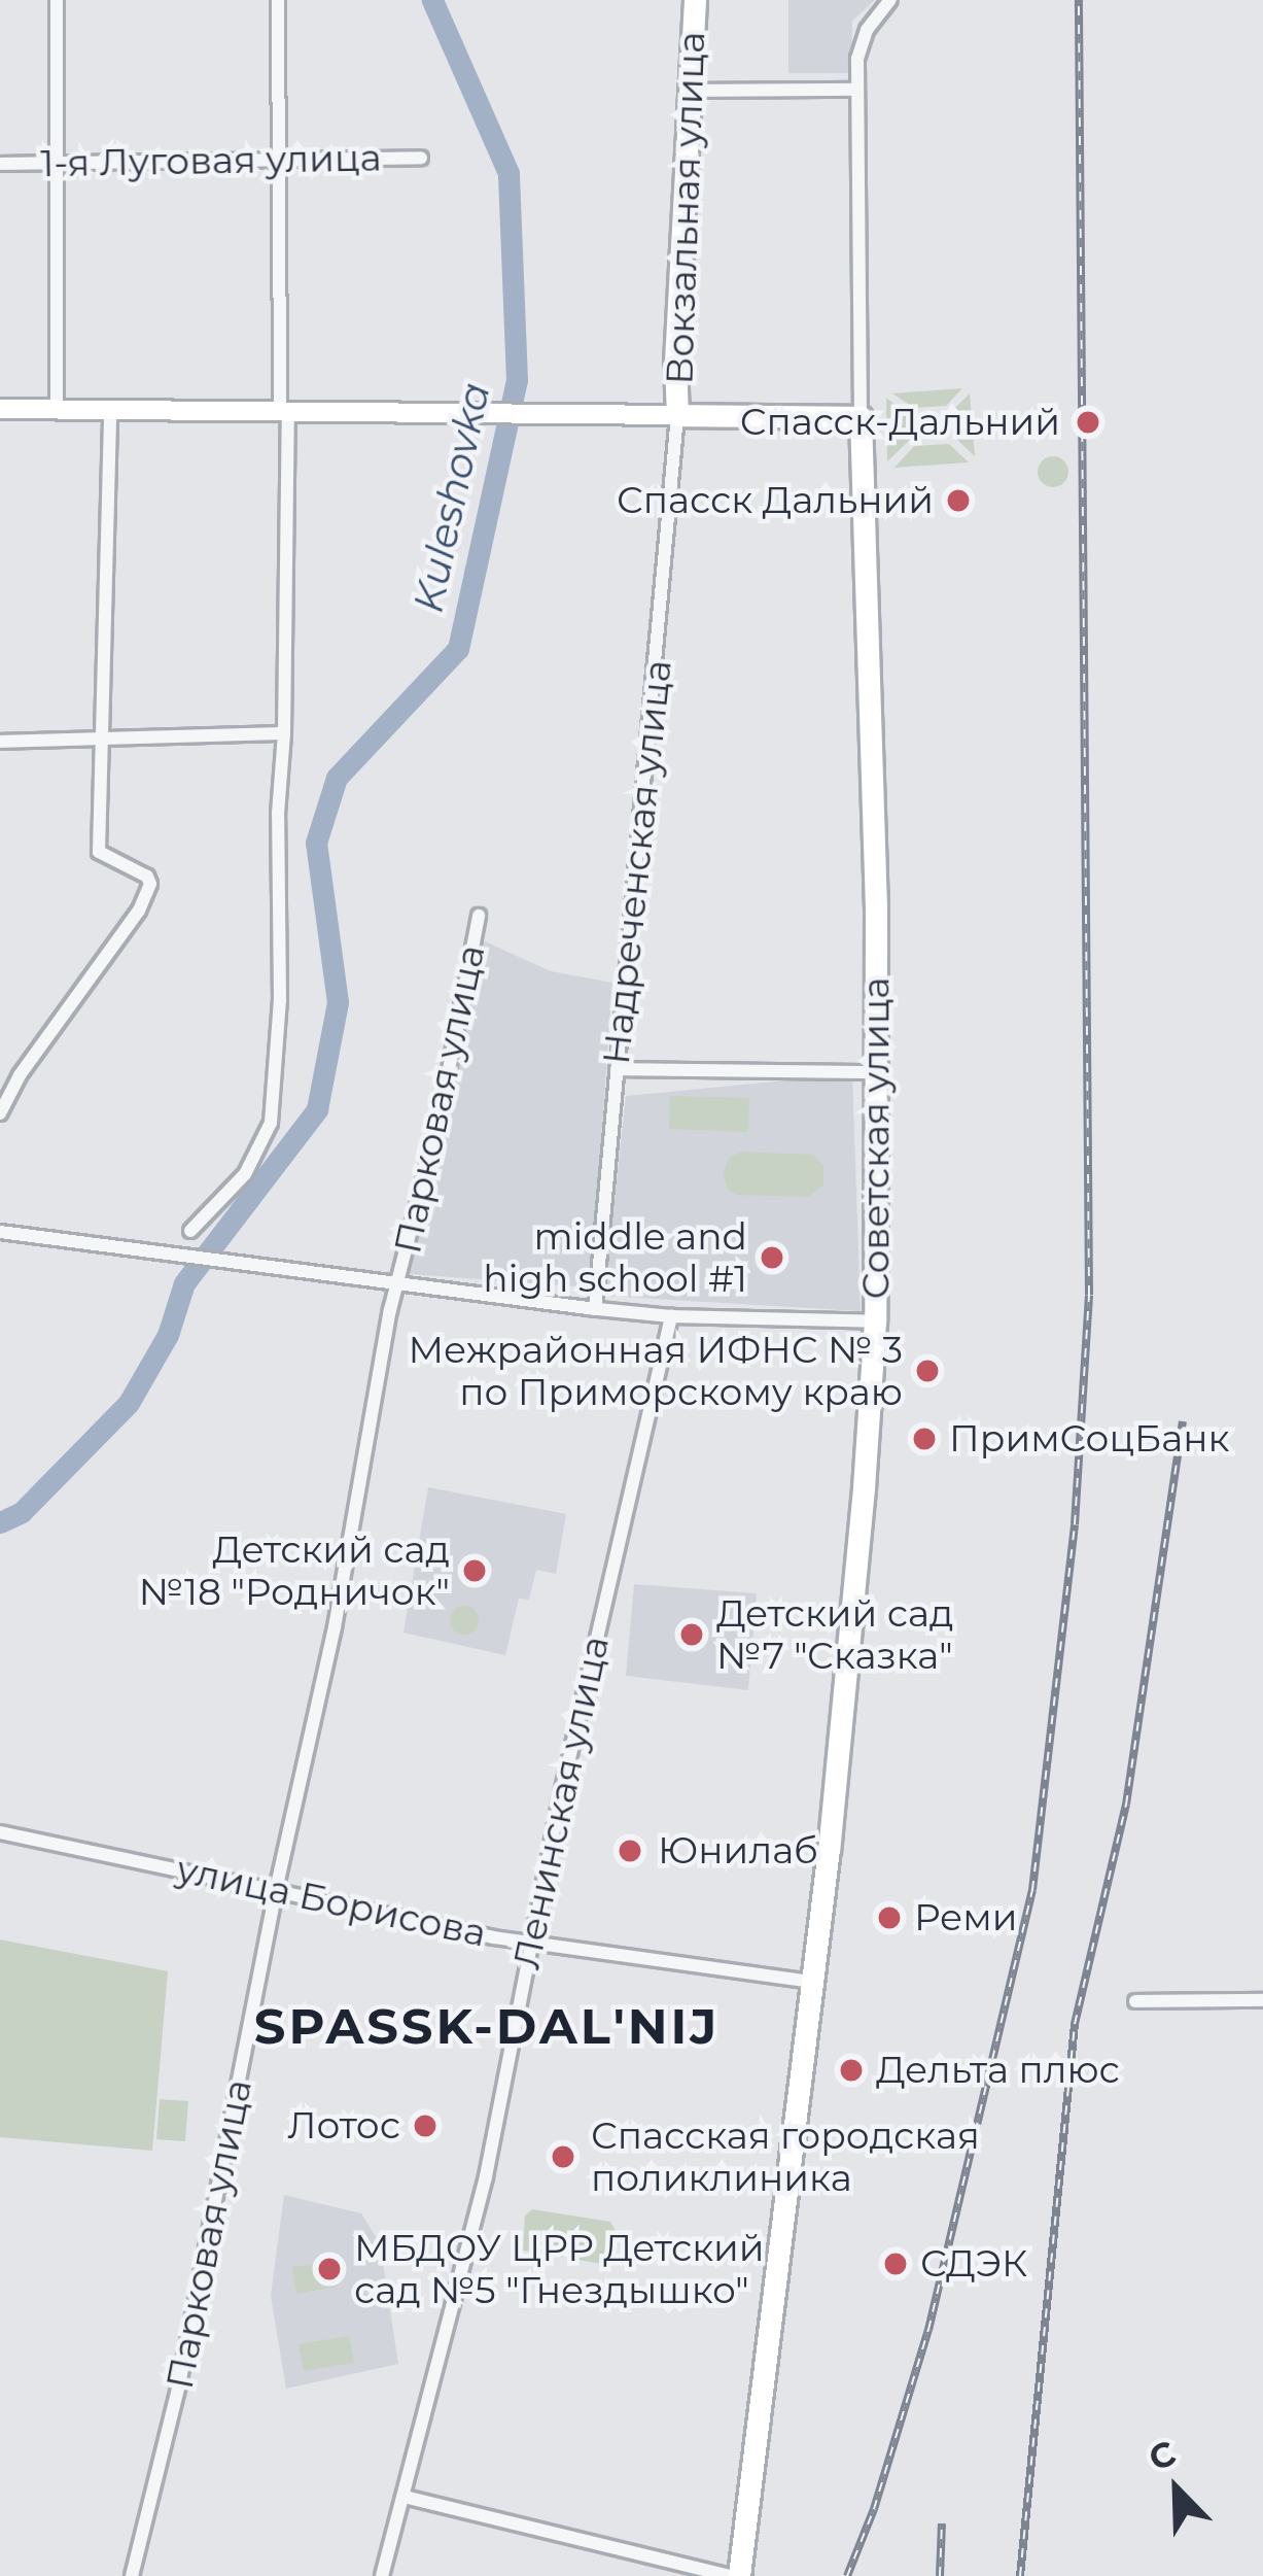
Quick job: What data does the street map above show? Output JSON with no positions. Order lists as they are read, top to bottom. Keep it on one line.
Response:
{"streets":{"main road":["Вокзальная улица","Советская улица"],"street":["1-я Луговая улица","Надреченская улица","Парковая улица","Ленинская улица","улица Борисова"]},"crossings":[["Вокзальная улица","Надреченская улица"],["Парковая улица","улица Борисова"],["Советская улица","улица Борисова"],["Ленинская улица","улица Борисова"]],"districts":["SPASSK-DAL'NIJ"],"water":["Kuleshovka"],"places":["Спасск-Дальний","Спасск Дальний","middle and high school #1","Межрайонная ИФНС № 3 по Приморскому краю","ПримСоцБанк","Детский сад №18 \"Родничок\"","Детский сад №7 \"Сказка\"","Юнилаб","Реми","Дельта плюс","Лотос","Спасская городская поликлиника","СДЭК","МБДОУ ЦРР Детский сад №5 \"Гнездышко\""],"north":"top left"}
